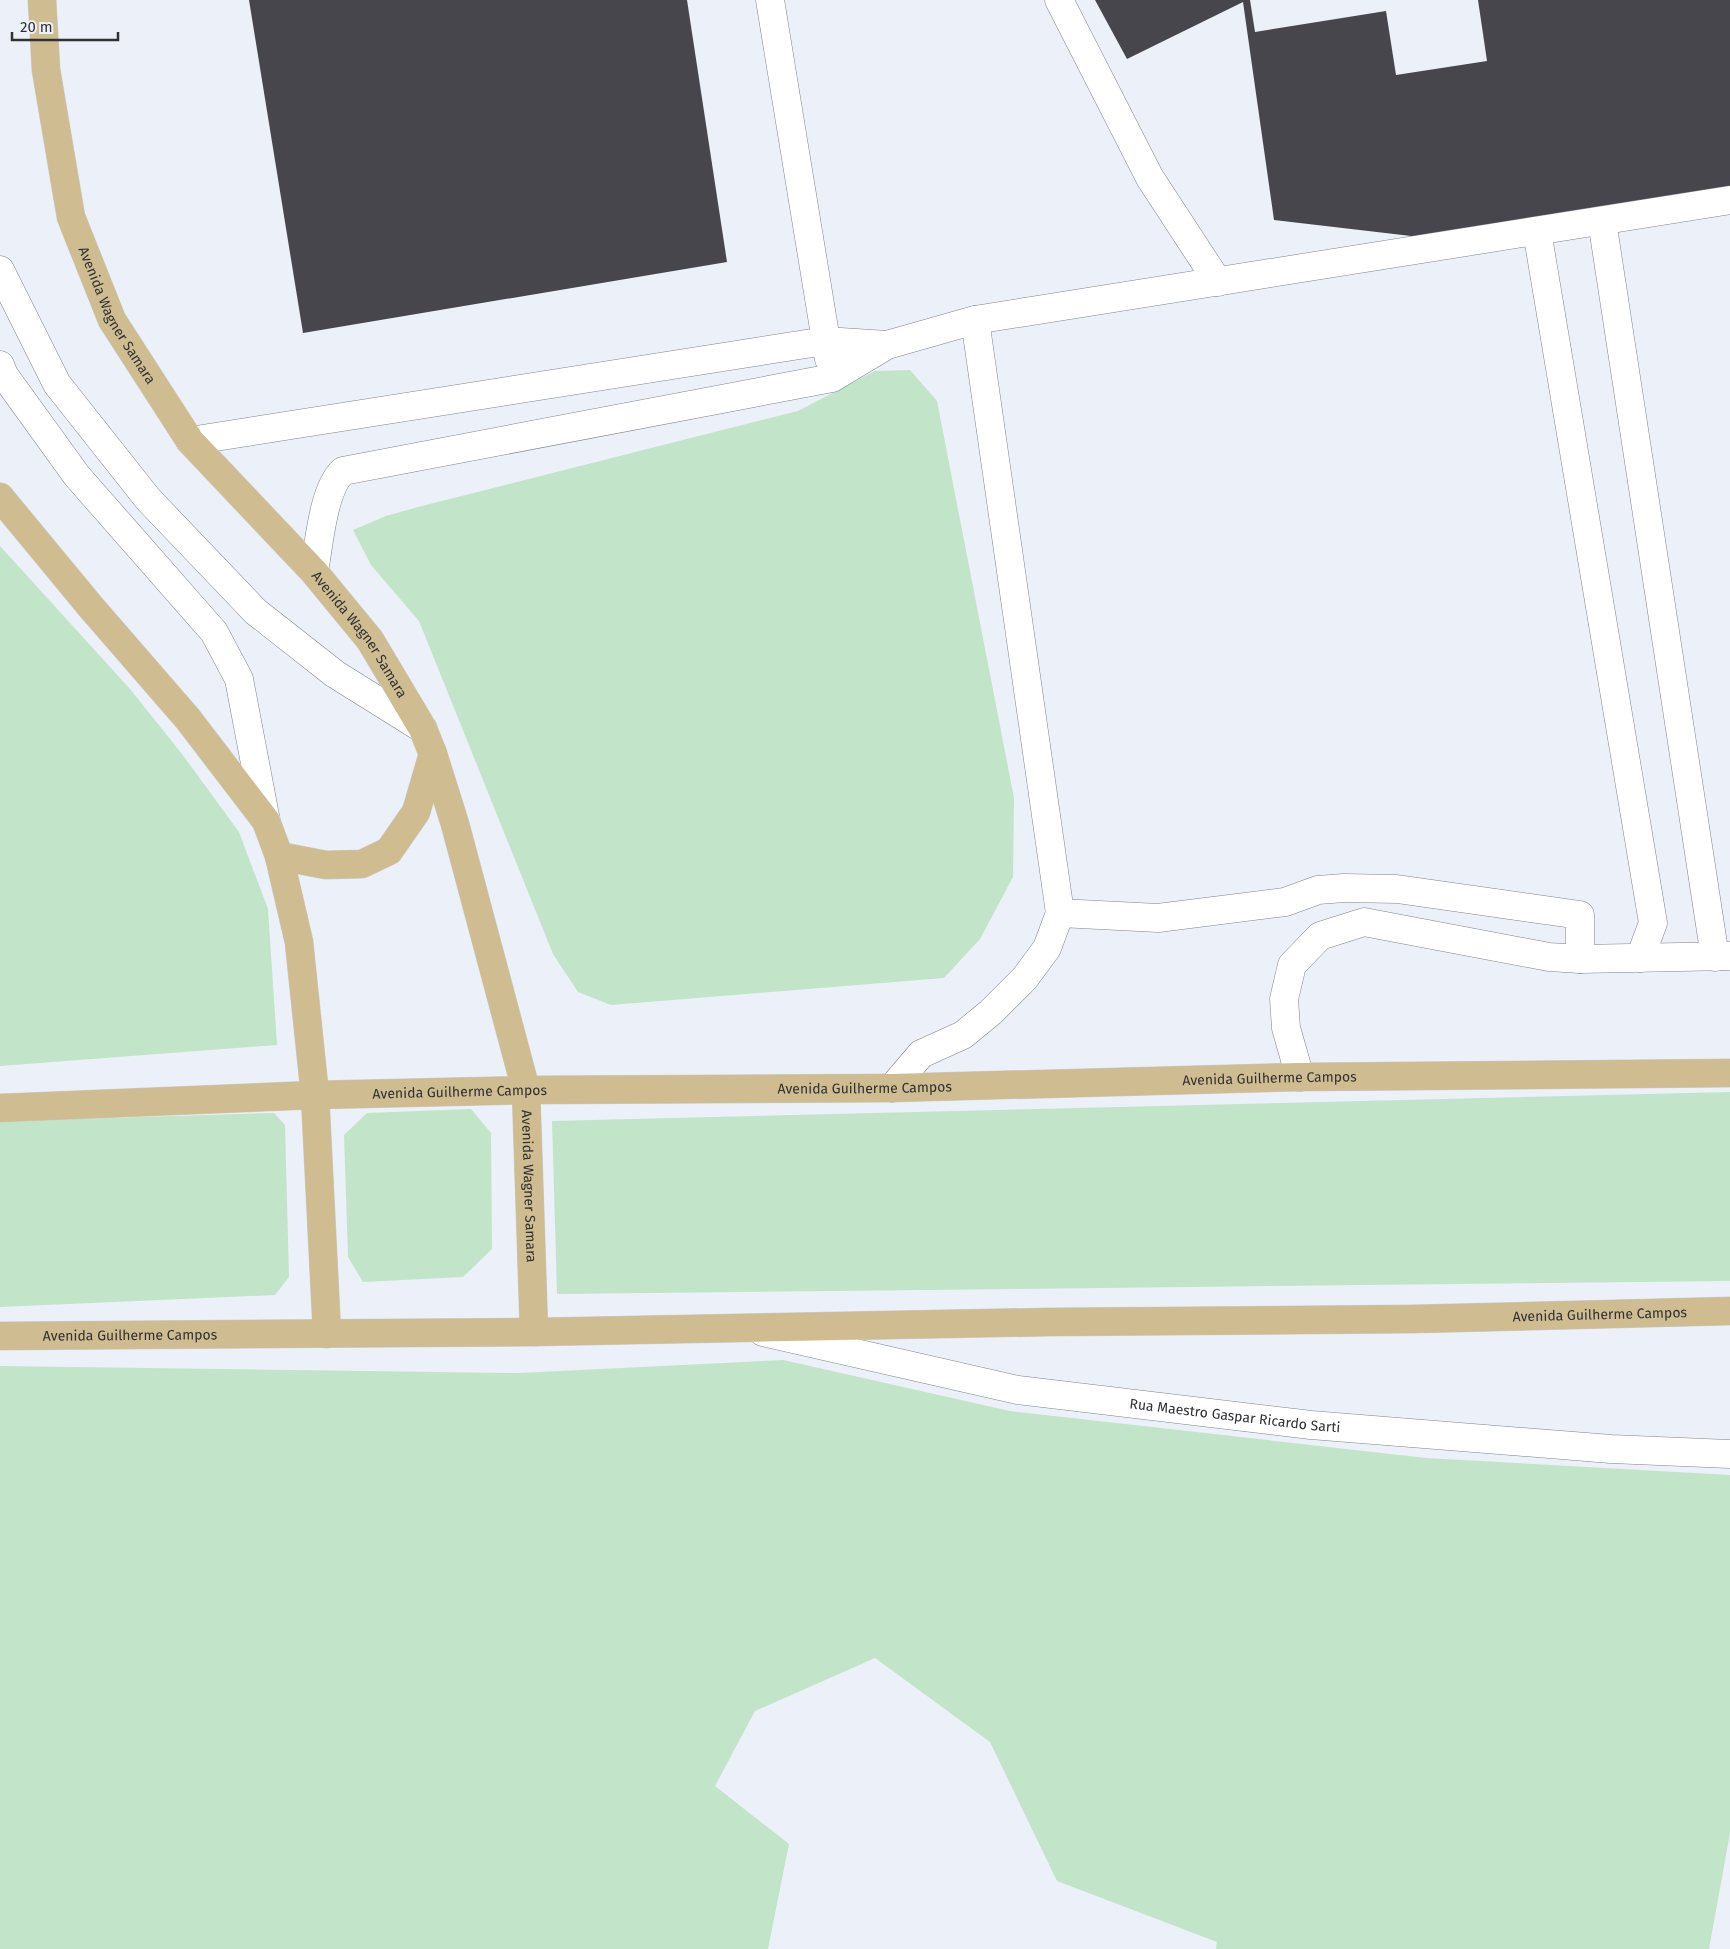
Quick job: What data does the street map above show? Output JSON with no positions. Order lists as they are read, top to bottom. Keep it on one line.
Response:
{"streets":{"main road":["Avenida Wagner Samara","Avenida Guilherme Campos"],"street":["Rua Maestro Gaspar Ricardo Sarti"]},"crossings":[["Avenida Wagner Samara","Avenida Guilherme Campos"],["Avenida Guilherme Campos","Rua Maestro Gaspar Ricardo Sarti"]],"scale_bar":"20 m"}
